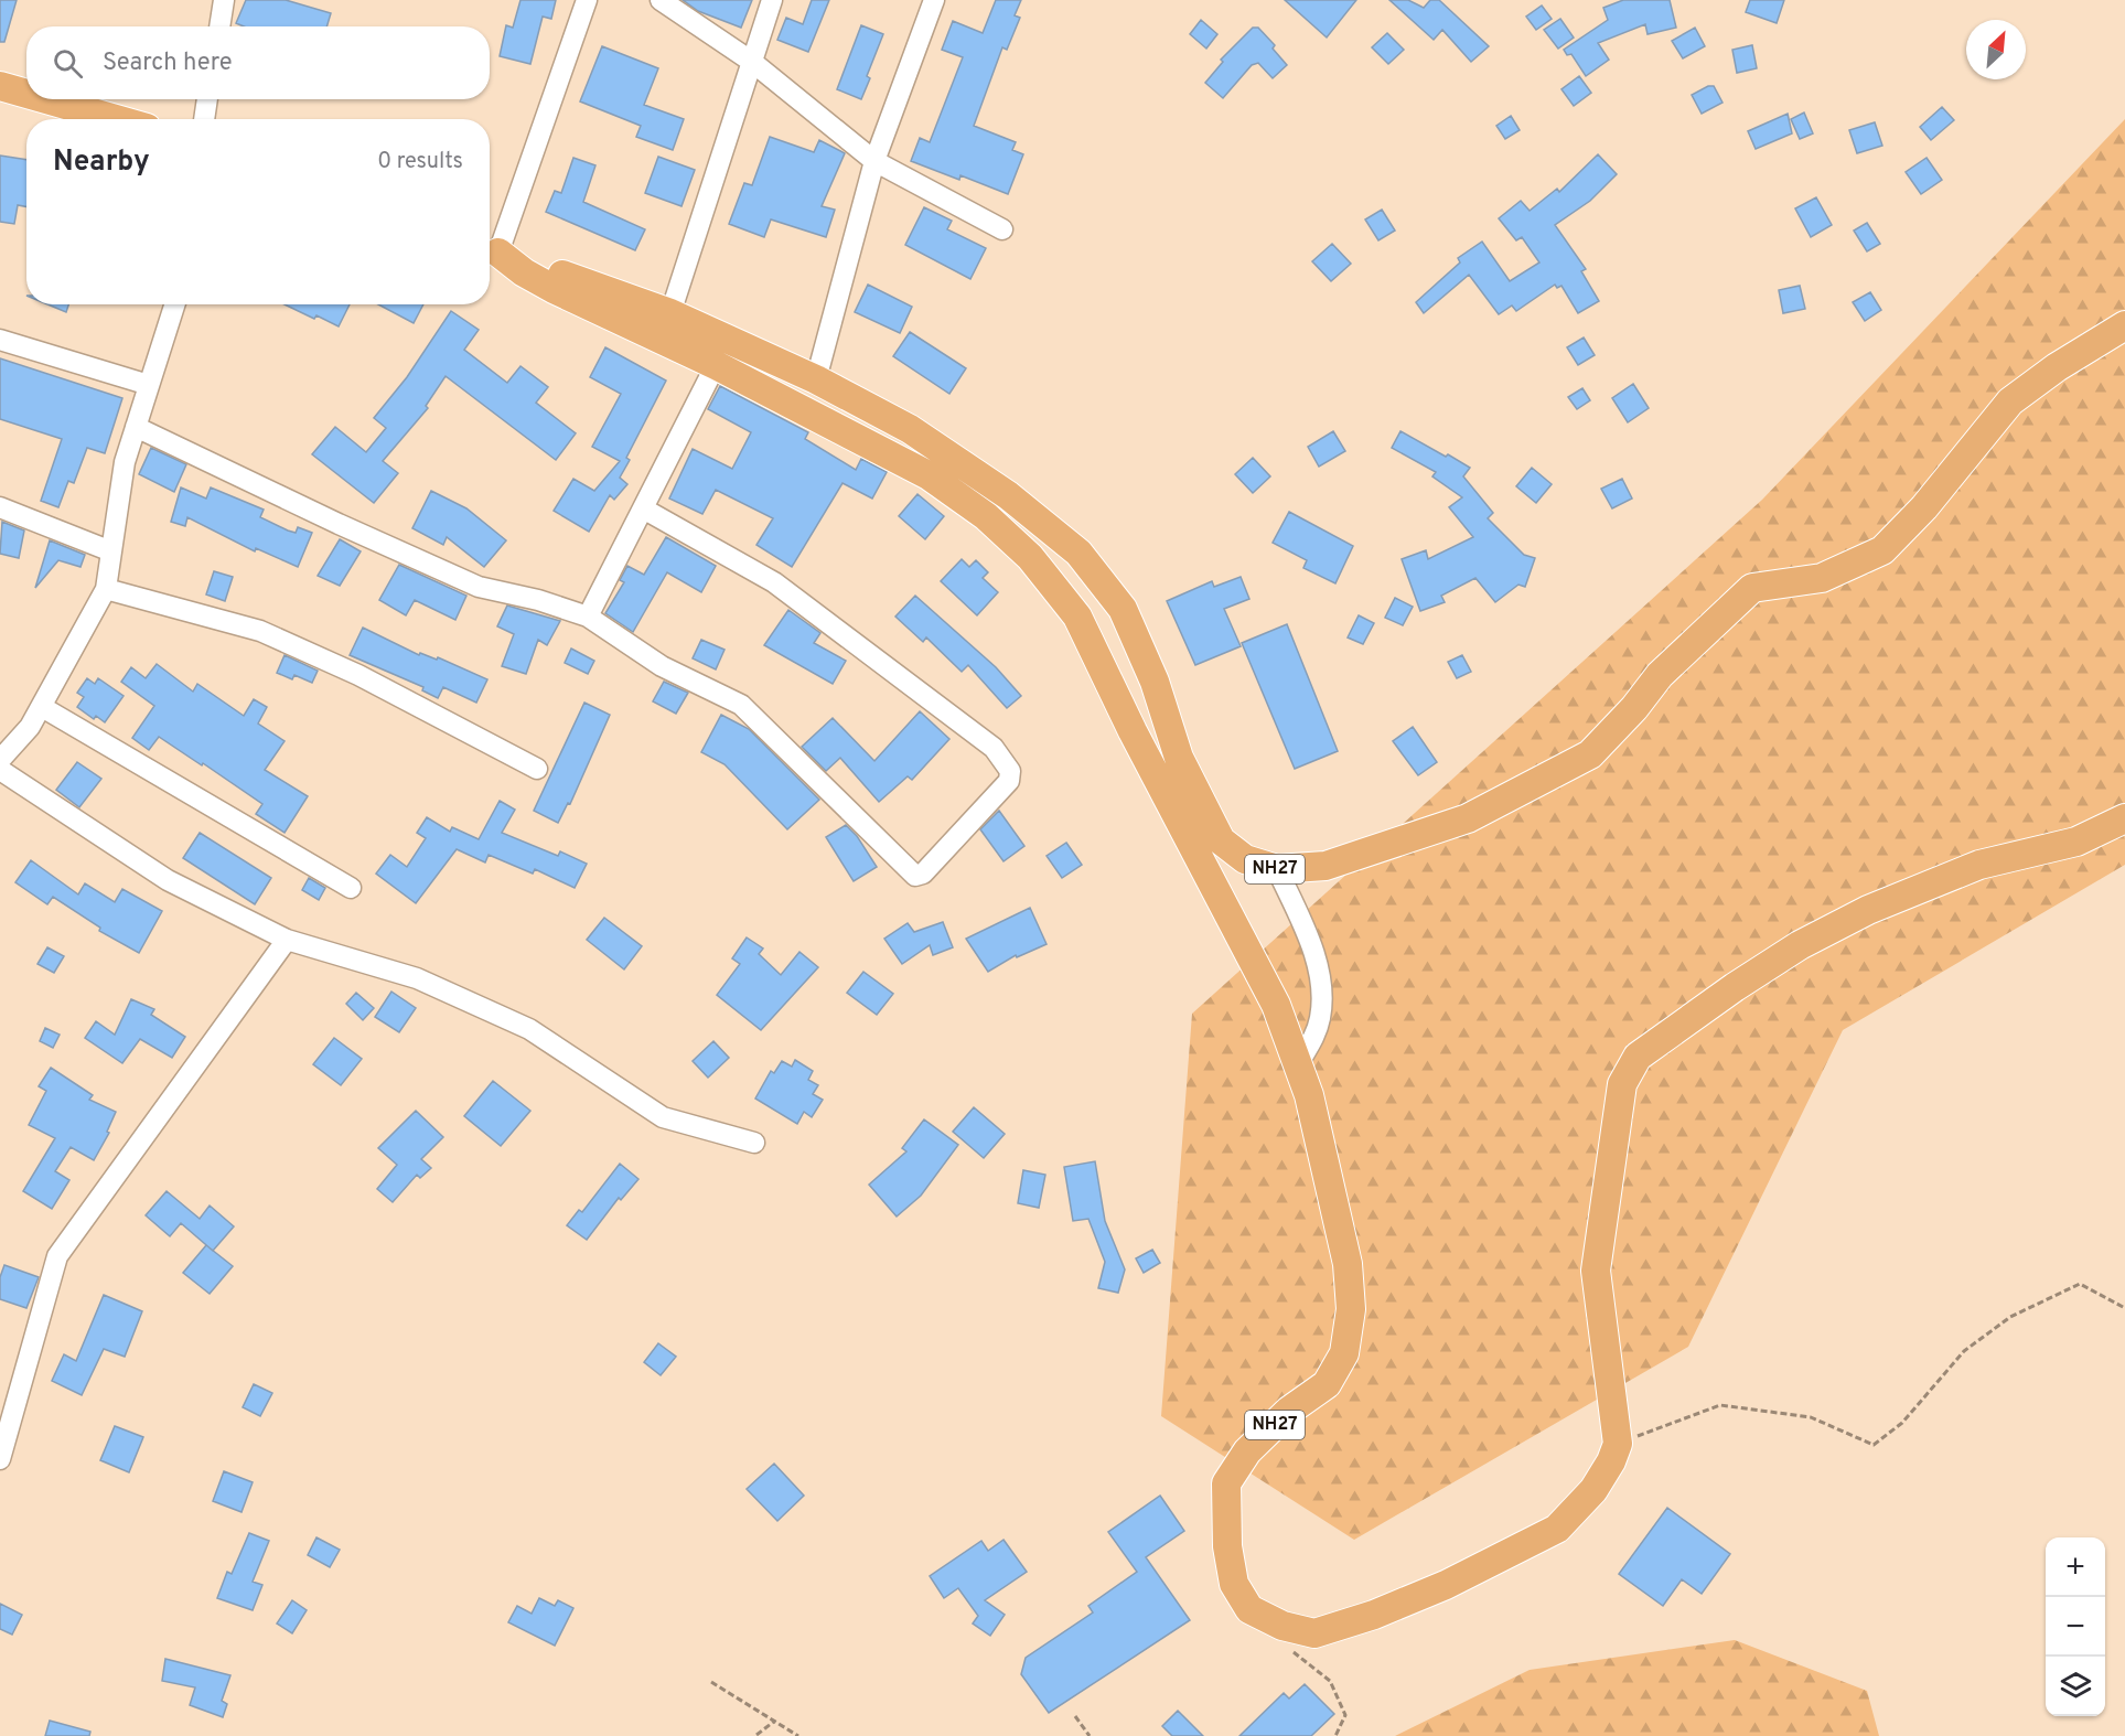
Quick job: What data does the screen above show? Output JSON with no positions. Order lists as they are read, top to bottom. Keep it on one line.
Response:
{"streets":{"highway":["NH27"]},"north":"top right","page":{"search":"Search here","heading":["Nearby","0 results"],"map_buttons":["+","−"]}}
